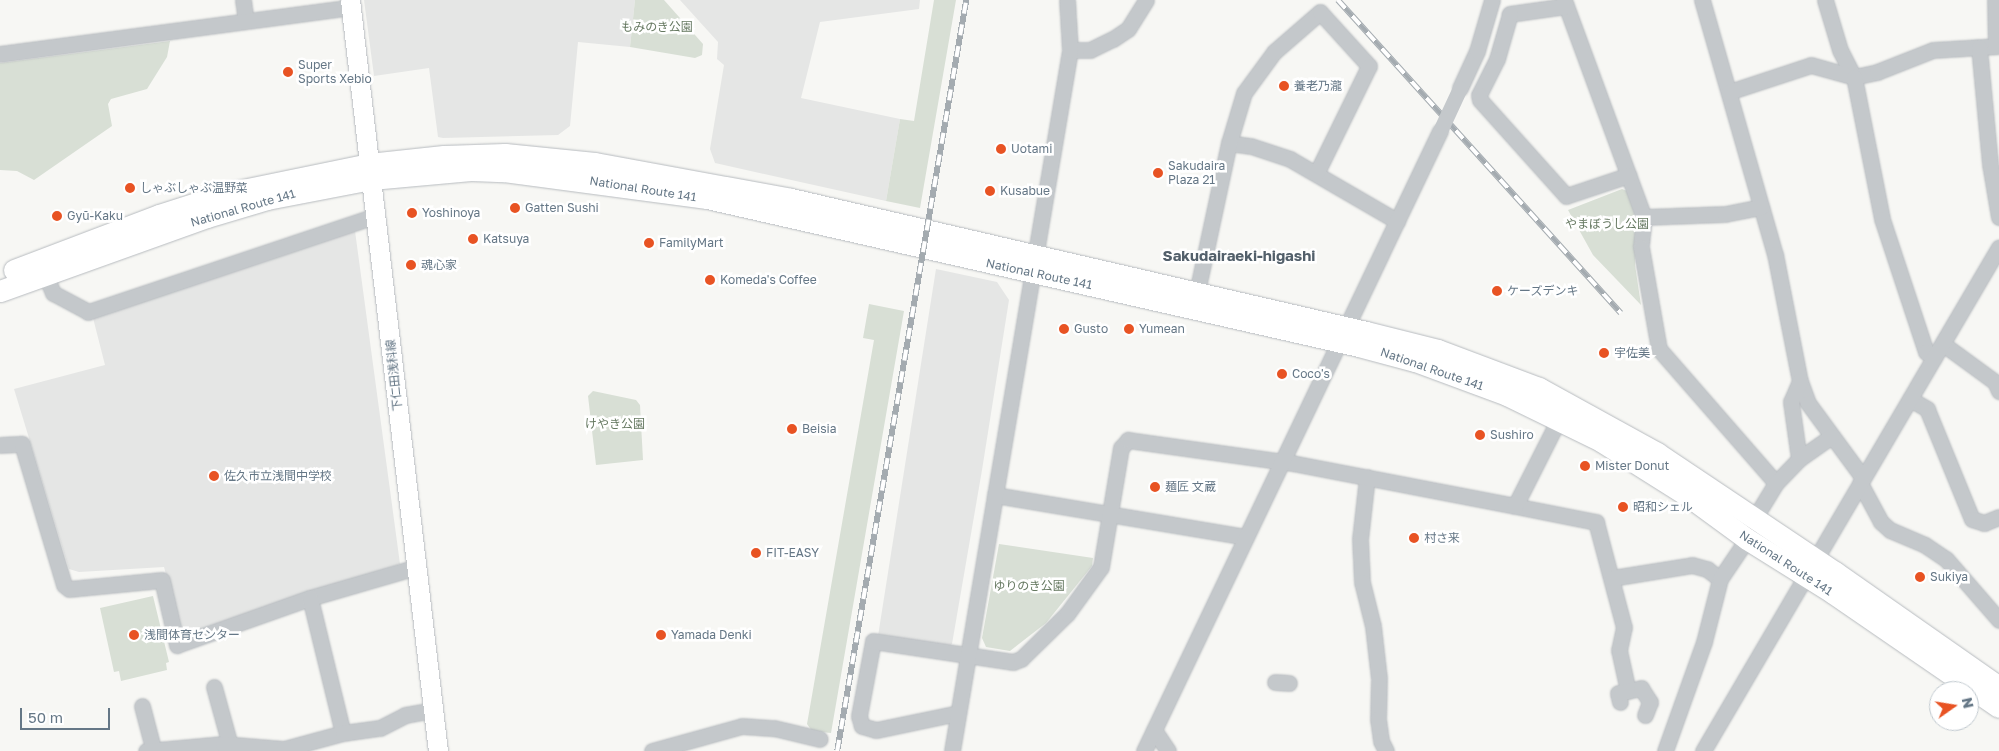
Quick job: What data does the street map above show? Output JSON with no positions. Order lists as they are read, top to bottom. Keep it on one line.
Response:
{"streets":{"highway":["National Route 141"],"main road":["下仁田浅科線"]},"crossings":[["National Route 141","下仁田浅科線"]],"districts":["Sakudairaeki-higashi"],"parks":["もみのき公園","やまぼうし公園","けやき公園","ゆりのき公園"],"places":["Super Sports Xebio","養老乃瀧","Uotami","Sakudaira Plaza 21","しゃぶしゃぶ温野菜","Kusabue","Gatten Sushi","Yoshinoya","Gyū-Kaku","Katsuya","FamilyMart","魂心家","Komeda's Coffee","ケーズデンキ","Gusto","Yumean","宇佐美","Coco's","Beisia","Sushiro","Mister Donut","佐久市立浅間中学校","麺匠 文蔵","昭和シェル","村さ来","FIT-EASY","Sukiya","浅間体育センター","Yamada Denki"],"scale_bar":"50 m","north":"right"}
